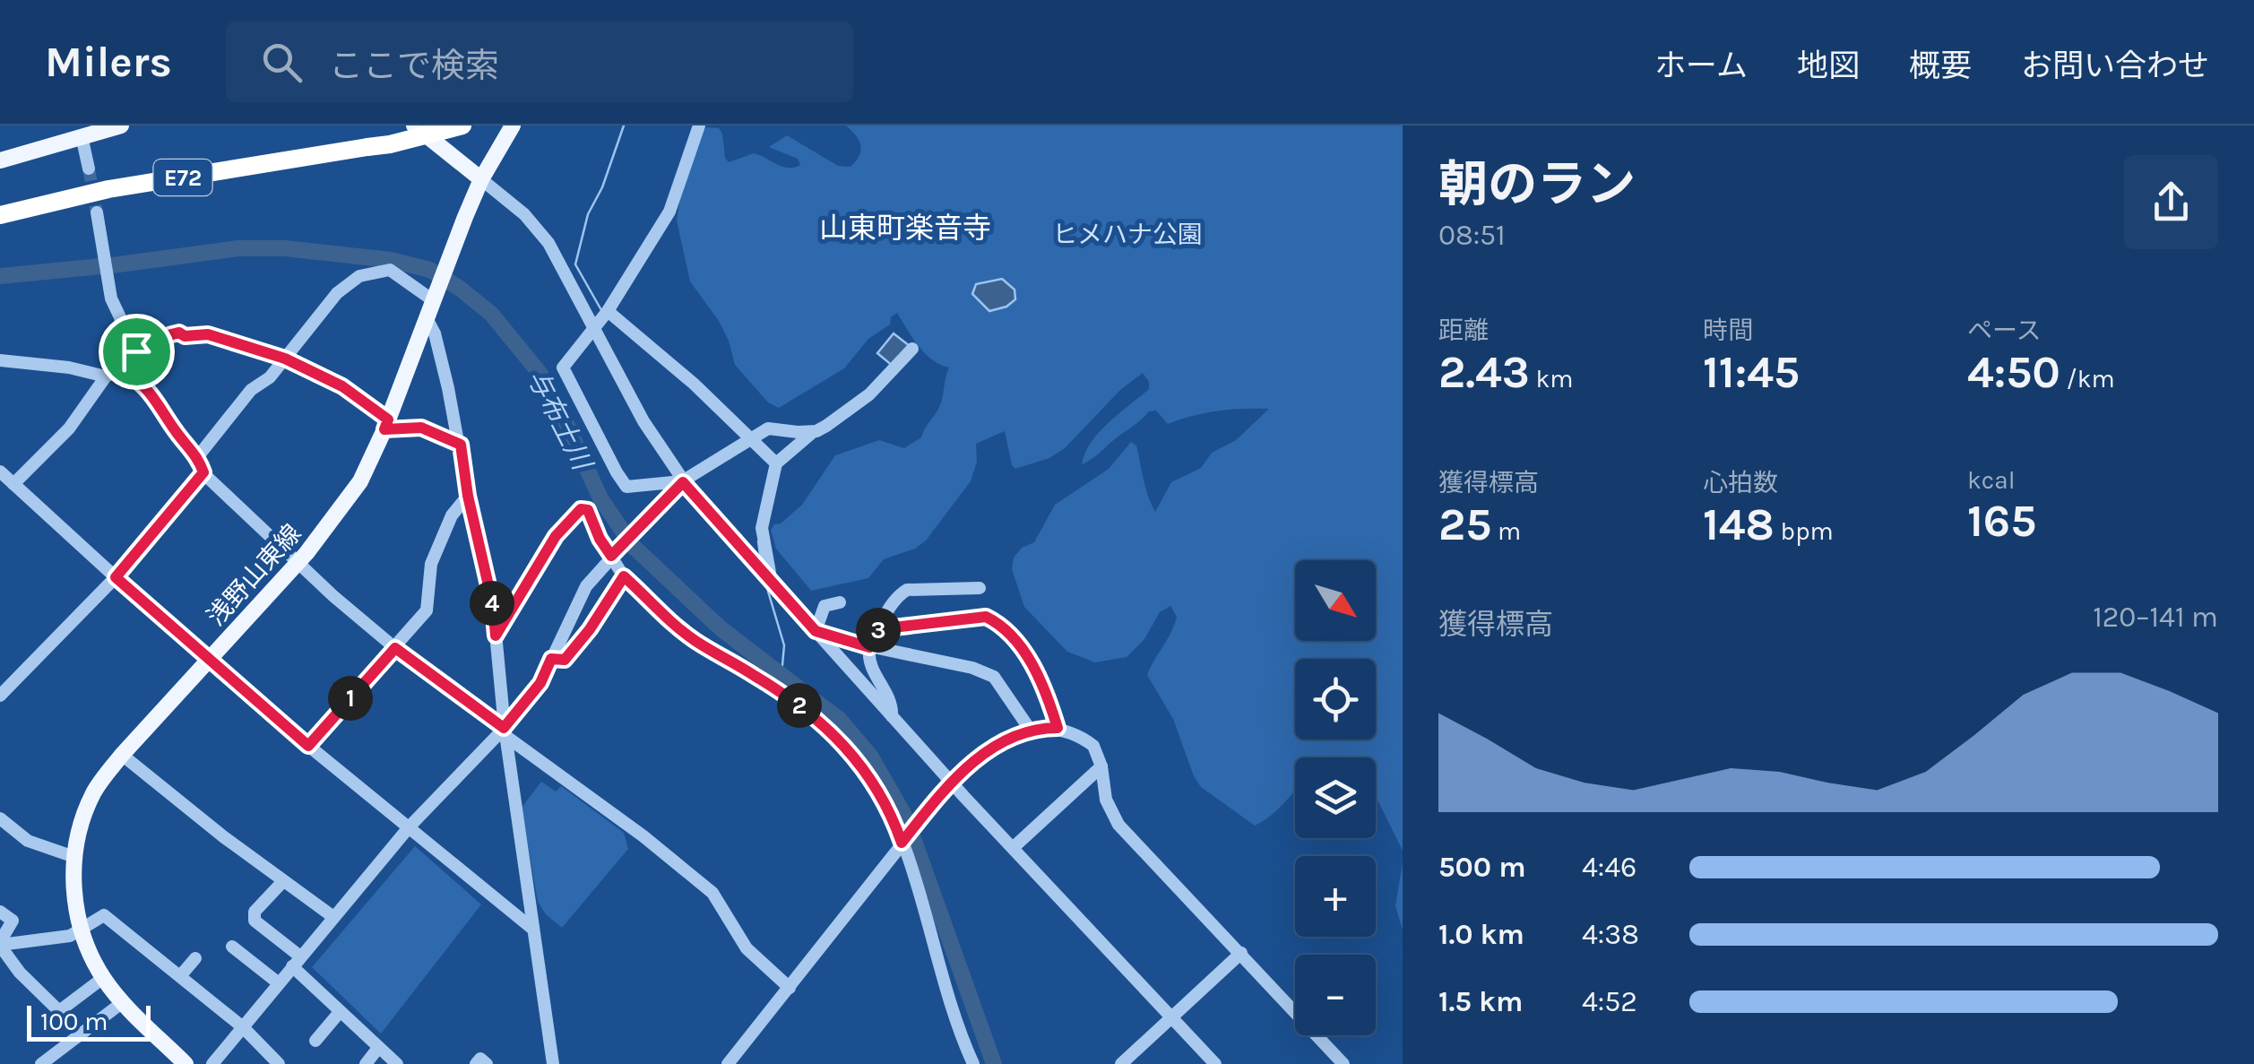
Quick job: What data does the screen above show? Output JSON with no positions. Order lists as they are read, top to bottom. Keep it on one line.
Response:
{"streets":{"highway":["E72"],"main road":["浅野山東線"]},"districts":["山東町楽音寺"],"water":["与布土川"],"parks":["ヒメハナ公園"],"scale_bar":"100 m","north":"bottom right","page":{"header":"Milers","search":"ここで検索","nav":["ホーム","地図","概要","お問い合わせ"],"heading":["朝のラン","08:51"],"stats":[["距離","2.43 km"],["時間","11:45"],["ペース","4:50 /km"],["獲得標高","25 m"],["心拍数","148 bpm"],["kcal","165"]],"map_buttons":["+","−"],"pins":["4","3","1","2"],"chart":["獲得標高","120–141 m"],"list":[{"name":"500 m","note":"4:46"},{"name":"1.0 km","note":"4:38"},{"name":"1.5 km","note":"4:52"}],"scale":"100 m"}}
